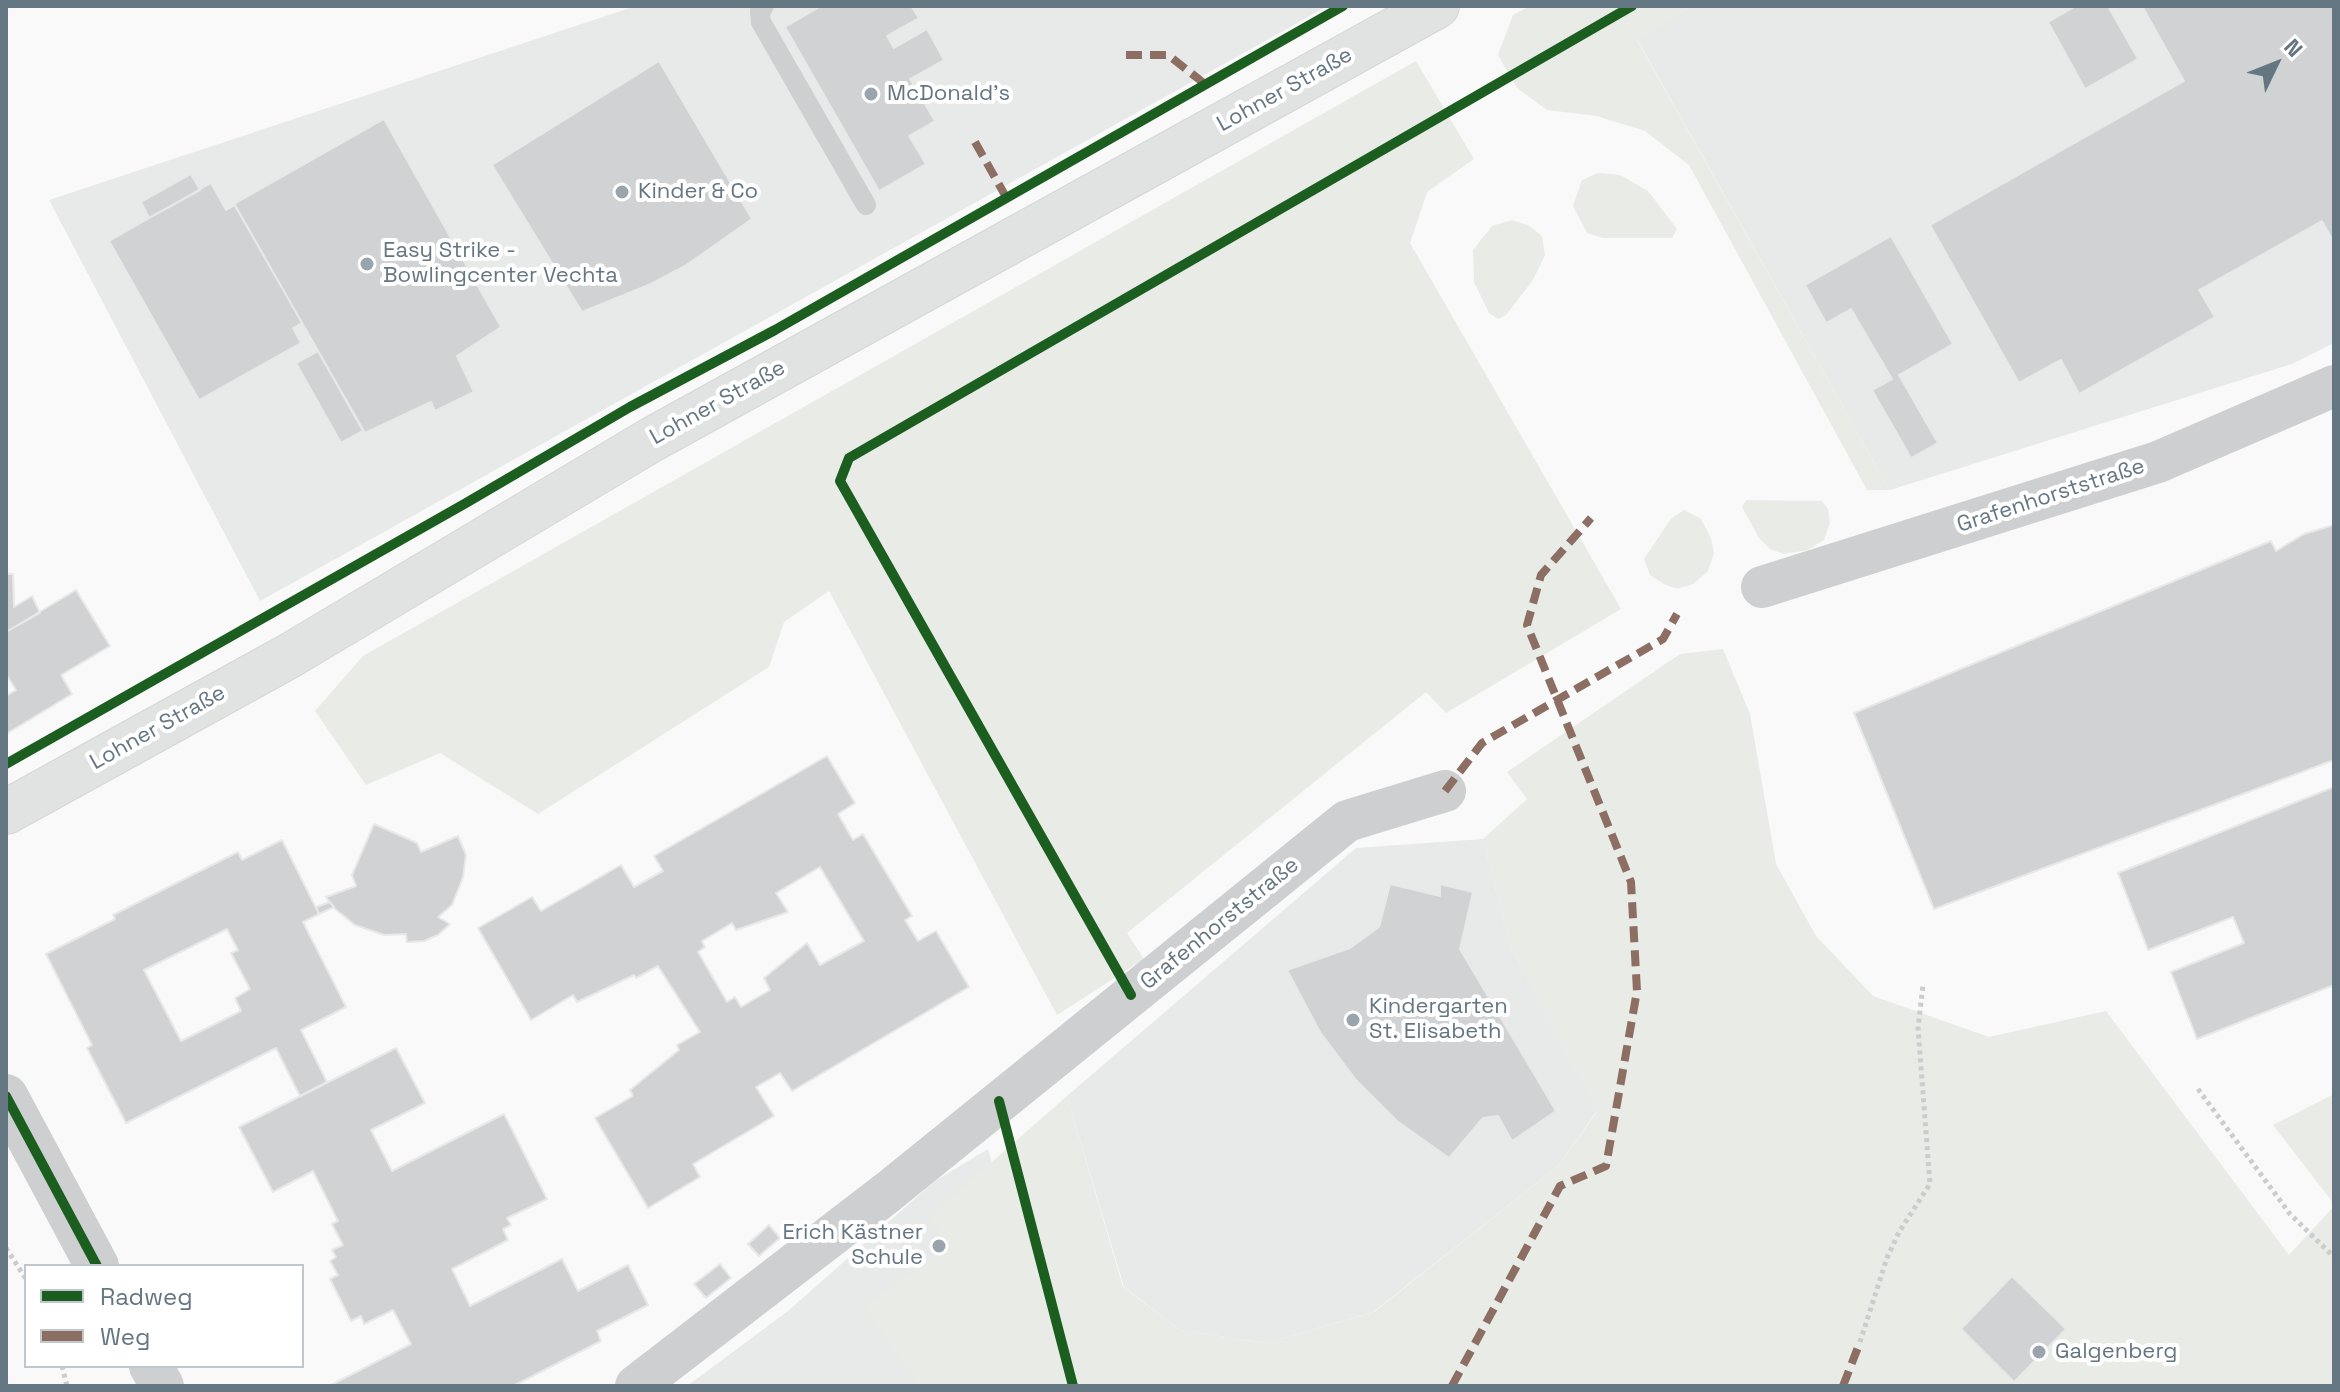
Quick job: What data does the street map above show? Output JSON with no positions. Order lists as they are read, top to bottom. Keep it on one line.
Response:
{"streets":{"main road":["Lohner Straße"],"street":["Grafenhorststraße"]},"places":["McDonald's","Kinder & Co","Easy Strike - Bowlingcenter Vechta","Kindergarten St. Elisabeth","Erich Kästner Schule","Galgenberg"],"legend":["Radweg","Weg"],"north":"top right"}
